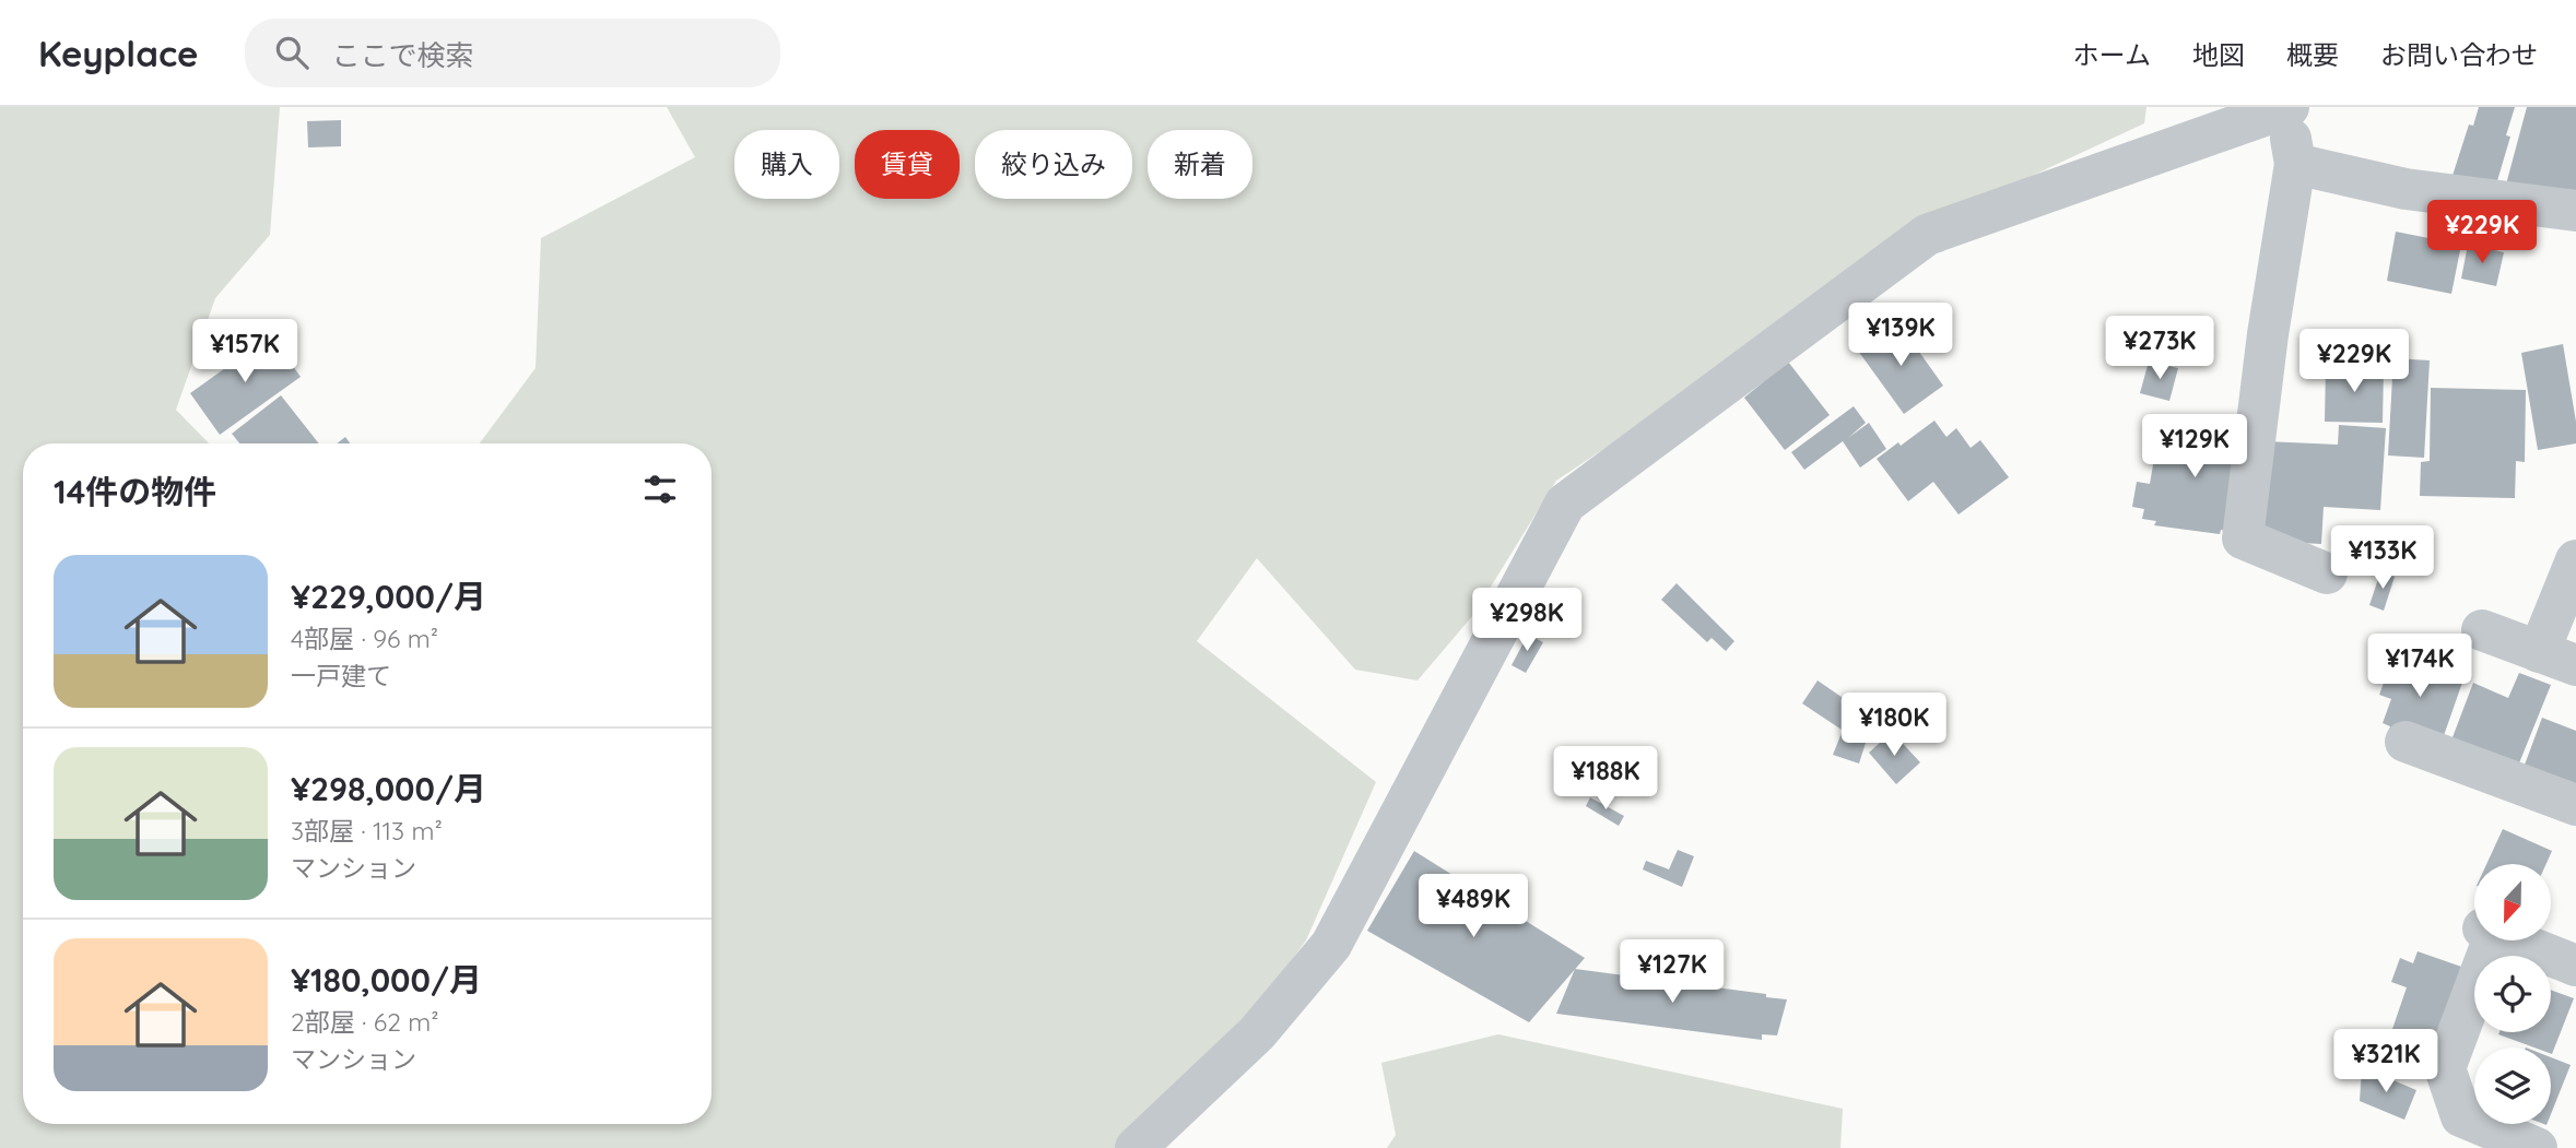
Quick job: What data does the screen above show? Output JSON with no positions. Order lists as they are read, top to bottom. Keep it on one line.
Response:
{"north":"bottom","page":{"header":"Keyplace","search":"ここで検索","nav":["ホーム","地図","概要","お問い合わせ"],"chip":["購入","賃貸","絞り込み","新着"],"price":["¥229K","¥139K","¥273K","¥157K","¥229K","¥129K","¥133K","¥298K","¥174K","¥180K","¥188K","¥489K","¥127K","¥321K"],"heading":"14件の物件","list":[{"name":"¥229,000/月","note":"4部屋 · 96 m² · 一戸建て"},{"name":"¥298,000/月","note":"3部屋 · 113 m² · マンション"},{"name":"¥180,000/月","note":"2部屋 · 62 m² · マンション"}]}}
